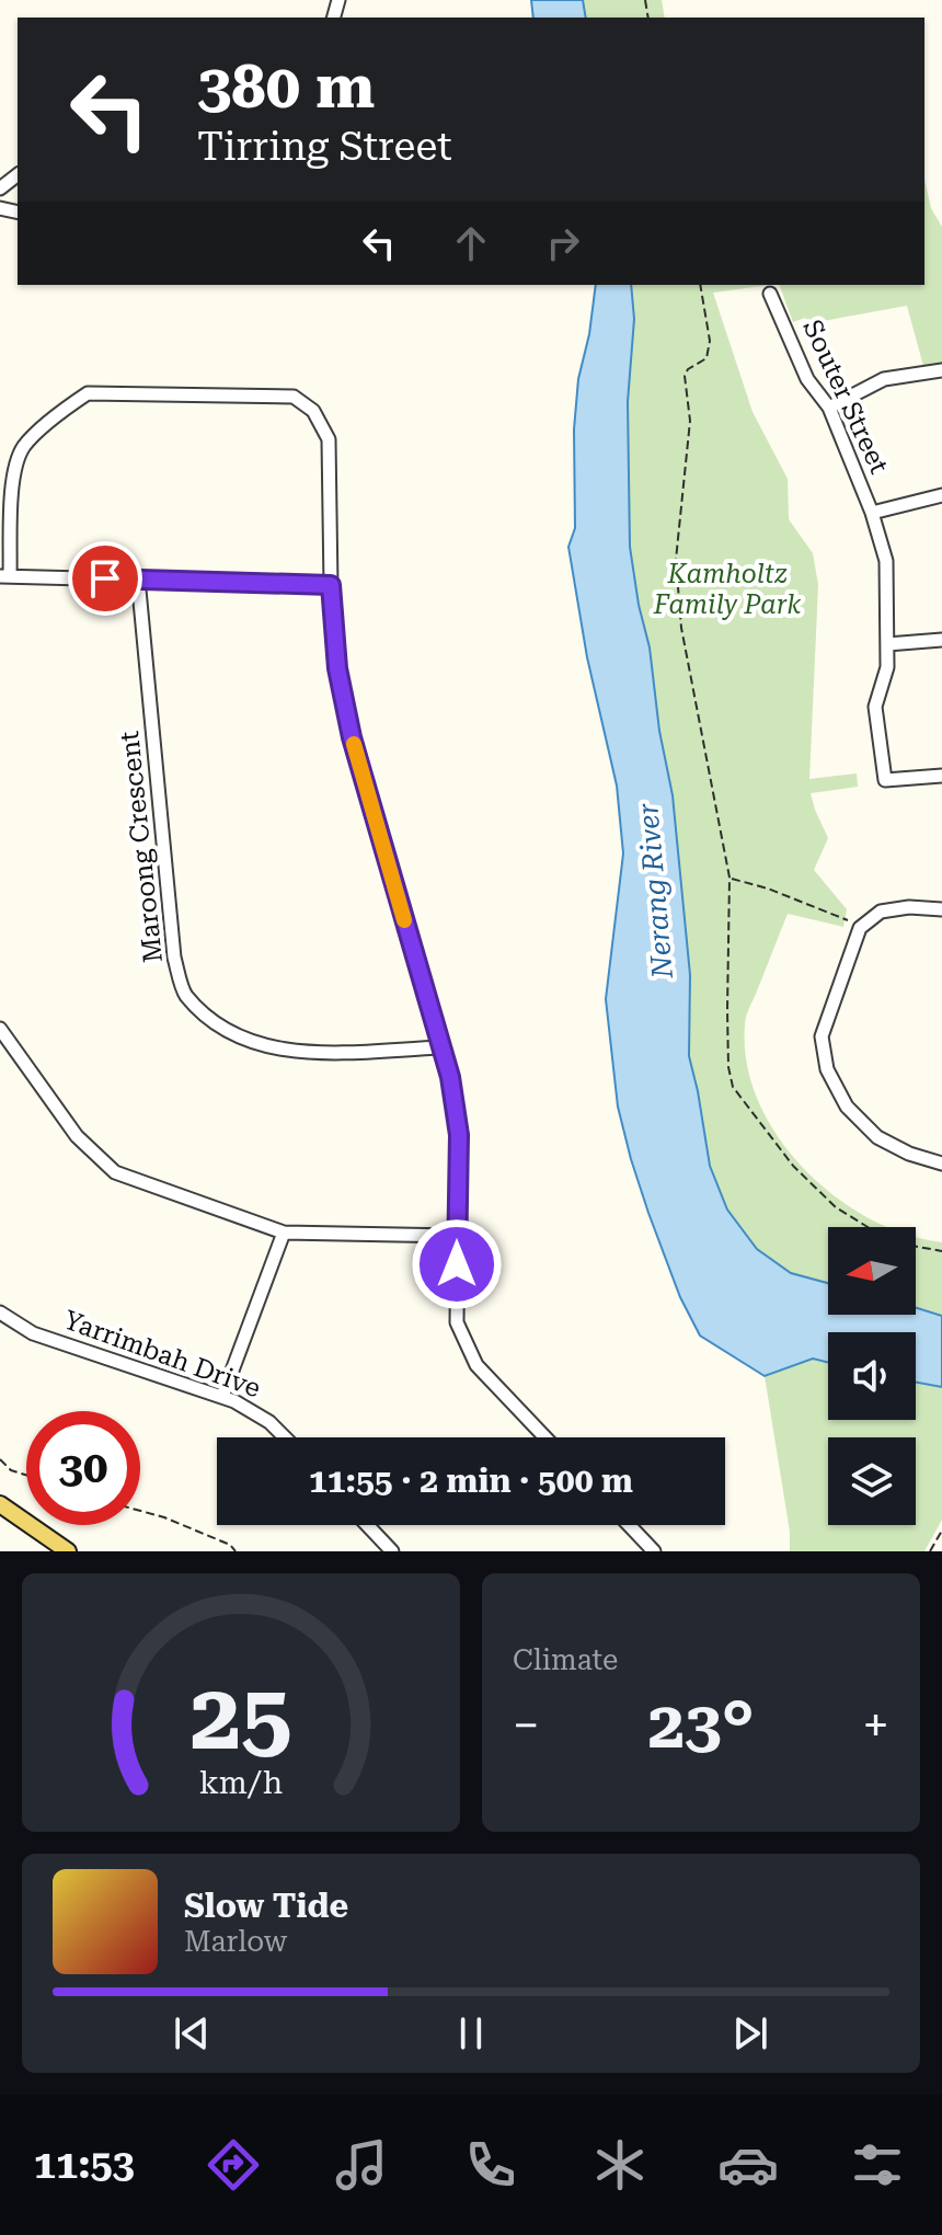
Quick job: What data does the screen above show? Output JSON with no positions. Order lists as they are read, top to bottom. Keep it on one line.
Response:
{"streets":{"street":["Souter Street","Maroong Crescent","Yarrimbah Drive"]},"water":["Nerang River"],"parks":["Kamholtz Family Park"],"north":"left","page":{"turn":["380 m","Tirring Street"],"limit":"30","trip":"11:55 · 2 min · 500 m","tile":"Climate","heat":["−","23°","+"],"song":["Slow Tide","Marlow"],"tabs":"11:53","gauge":["25","km/h"]}}
